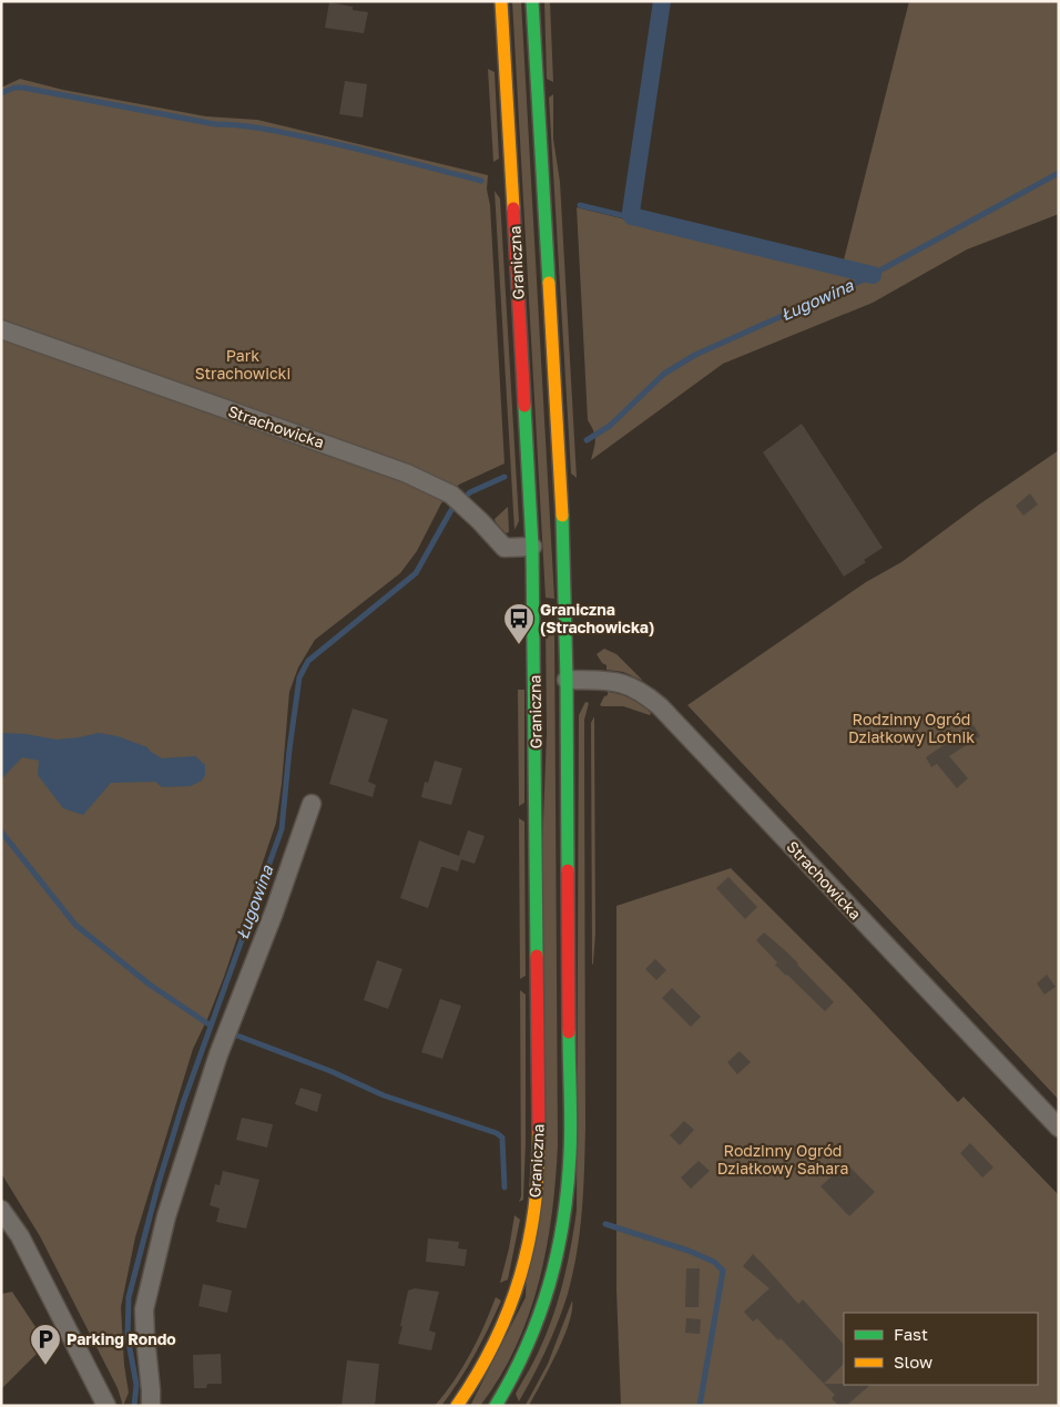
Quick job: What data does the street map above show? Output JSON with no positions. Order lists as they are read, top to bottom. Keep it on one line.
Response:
{"streets":{"main road":["Graniczna"],"street":["Strachowicka"]},"crossings":[["Graniczna","Strachowicka"]],"water":["Ługowina"],"parks":["Park Strachowicki","Rodzinny Ogród Działkowy Lotnik","Rodzinny Ogród Działkowy Sahara"],"places":{"bus stop":["Graniczna (Strachowicka)"],"parking":["Parking Rondo"]},"legend":["Fast","Slow"]}
